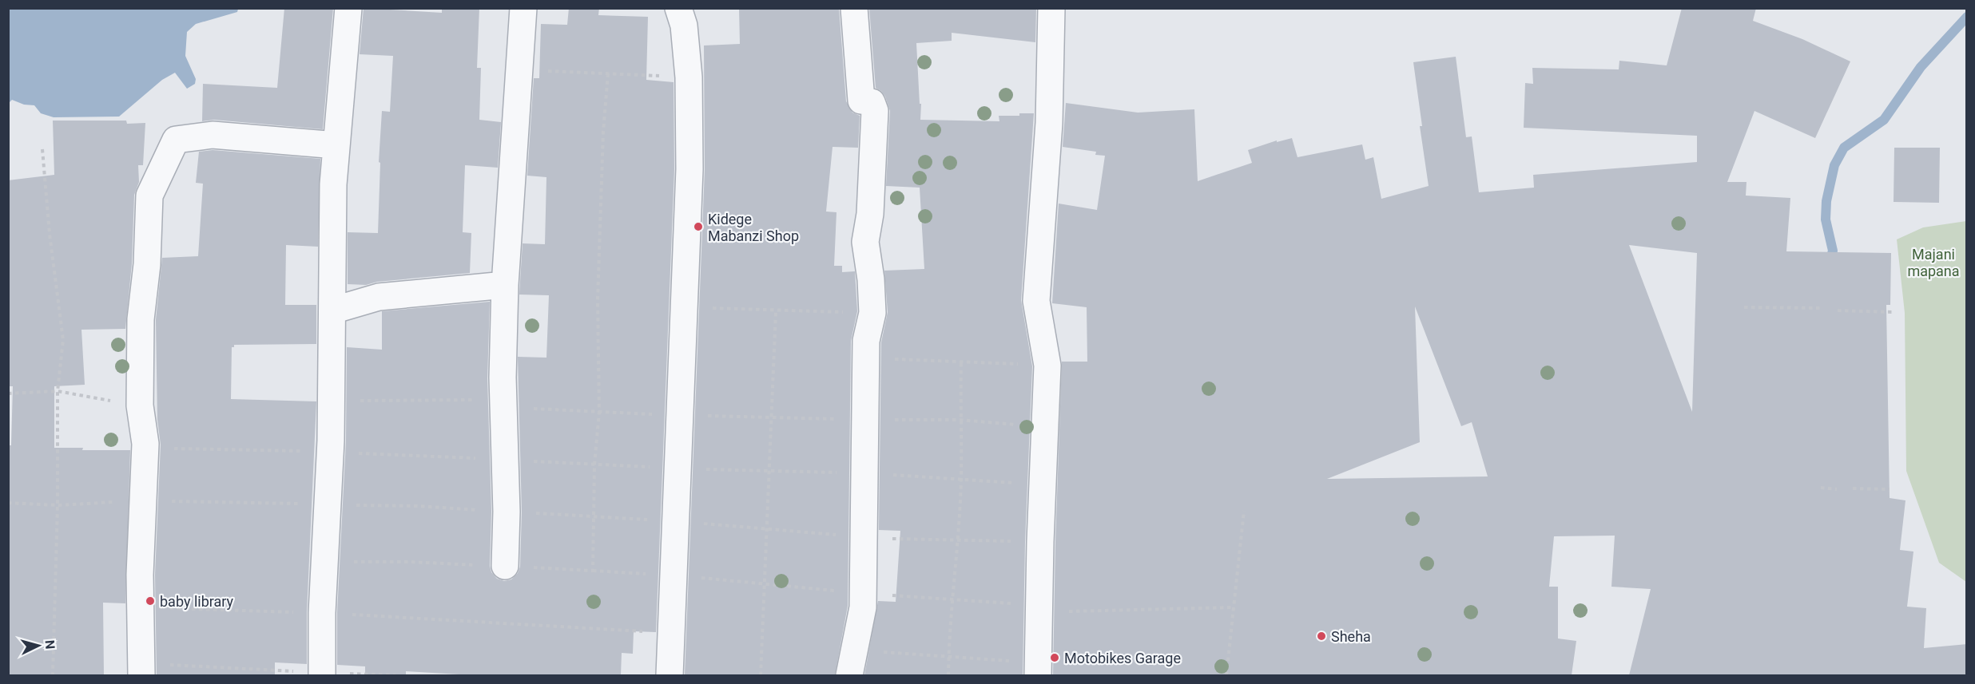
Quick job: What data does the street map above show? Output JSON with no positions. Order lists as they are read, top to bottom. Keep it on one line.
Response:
{"parks":["Majani mapana"],"places":["Kidege Mabanzi Shop","baby library","Sheha","Motobikes Garage"],"north":"right"}
